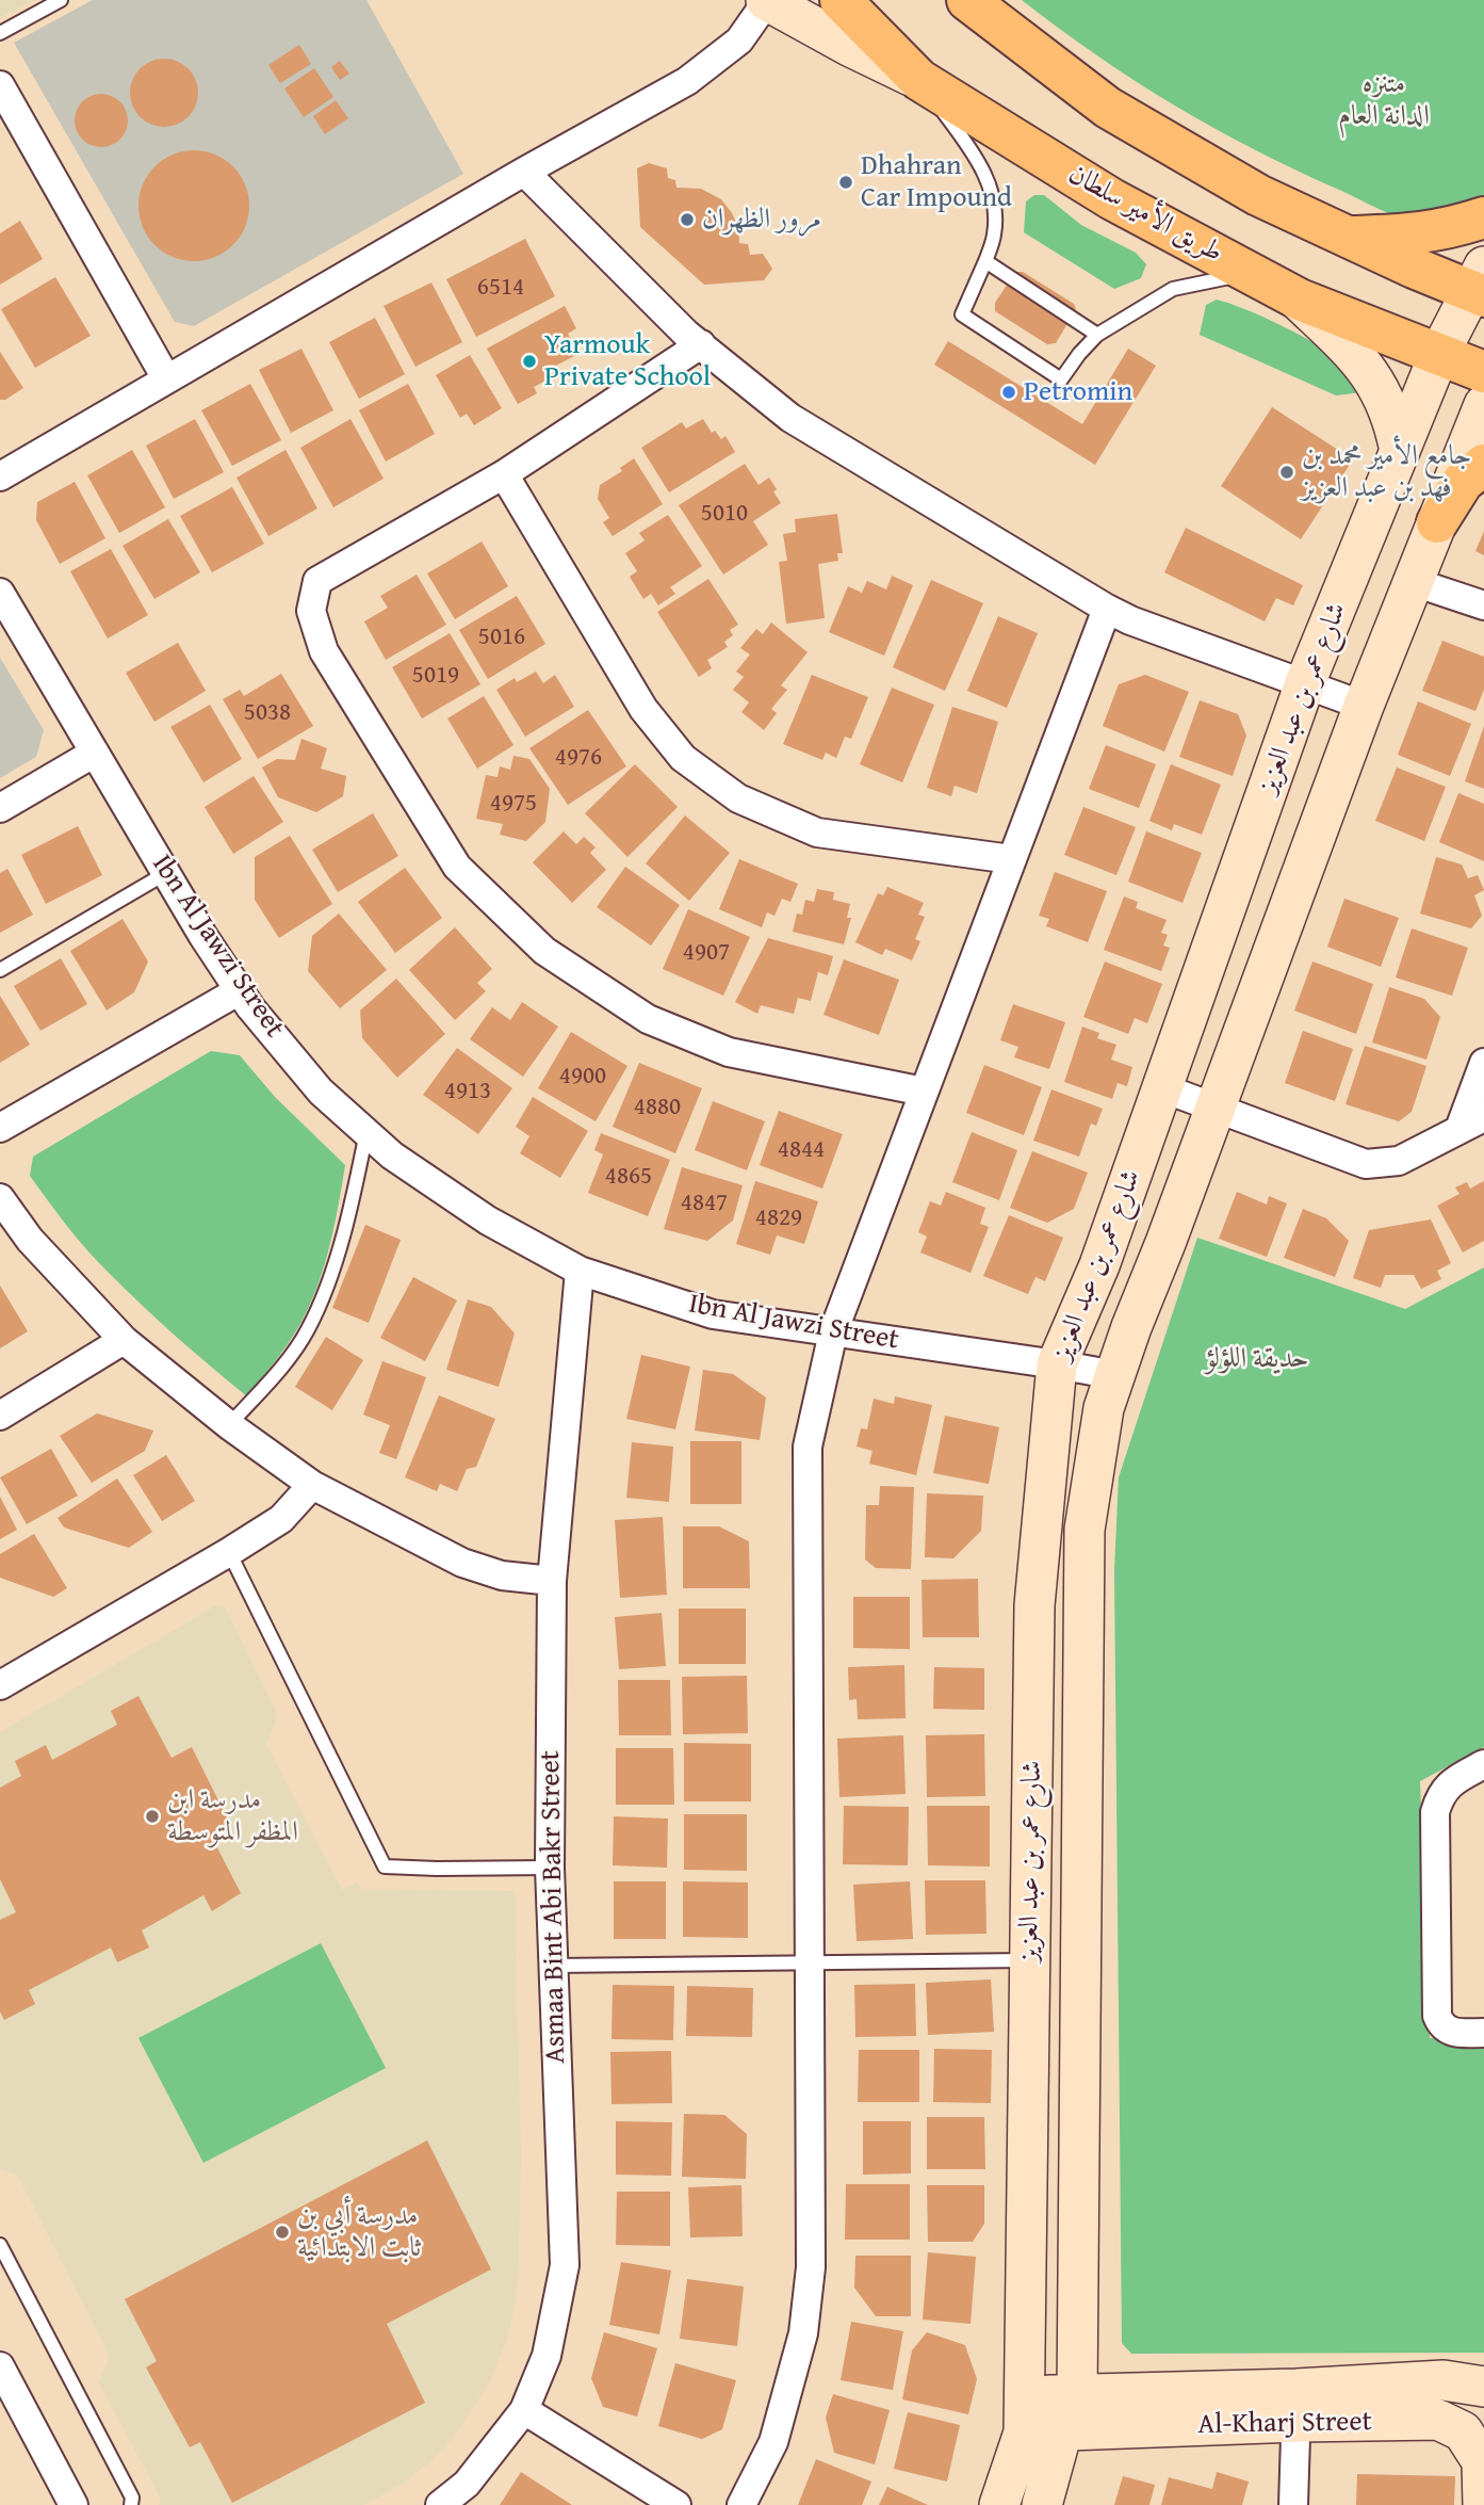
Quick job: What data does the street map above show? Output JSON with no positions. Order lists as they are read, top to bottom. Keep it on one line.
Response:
{"streets":{"main road":["طريق الأمير سلطان"],"street":["شارع عمر بن عبد العزيز","Ibn Al Jawzi Street","Asmaa Bint Abi Bakr Street","Al-Kharj Street"]},"crossings":[["طريق الأمير سلطان","شارع عمر بن عبد العزيز"],["شارع عمر بن عبد العزيز","Ibn Al Jawzi Street"],["شارع عمر بن عبد العزيز","Al-Kharj Street"],["Ibn Al Jawzi Street","Asmaa Bint Abi Bakr Street"]],"parks":["متنزه الدانة العام","حديقة اللؤلؤ"],"places":["Dhahran Car Impound","مرور الظهران","Yarmouk Private School","Petromin","جامع الأمير محمد بن فهد بن عبد العزيز","مدرسة ابن المظفر المتوسطة","مدرسة أبي بن ثابت الابتدائية"],"house_numbers":["6514","5010","5016","5019","5038","4976","4975","4907","4900","4913","4880","4844","4865","4847","4829"]}
